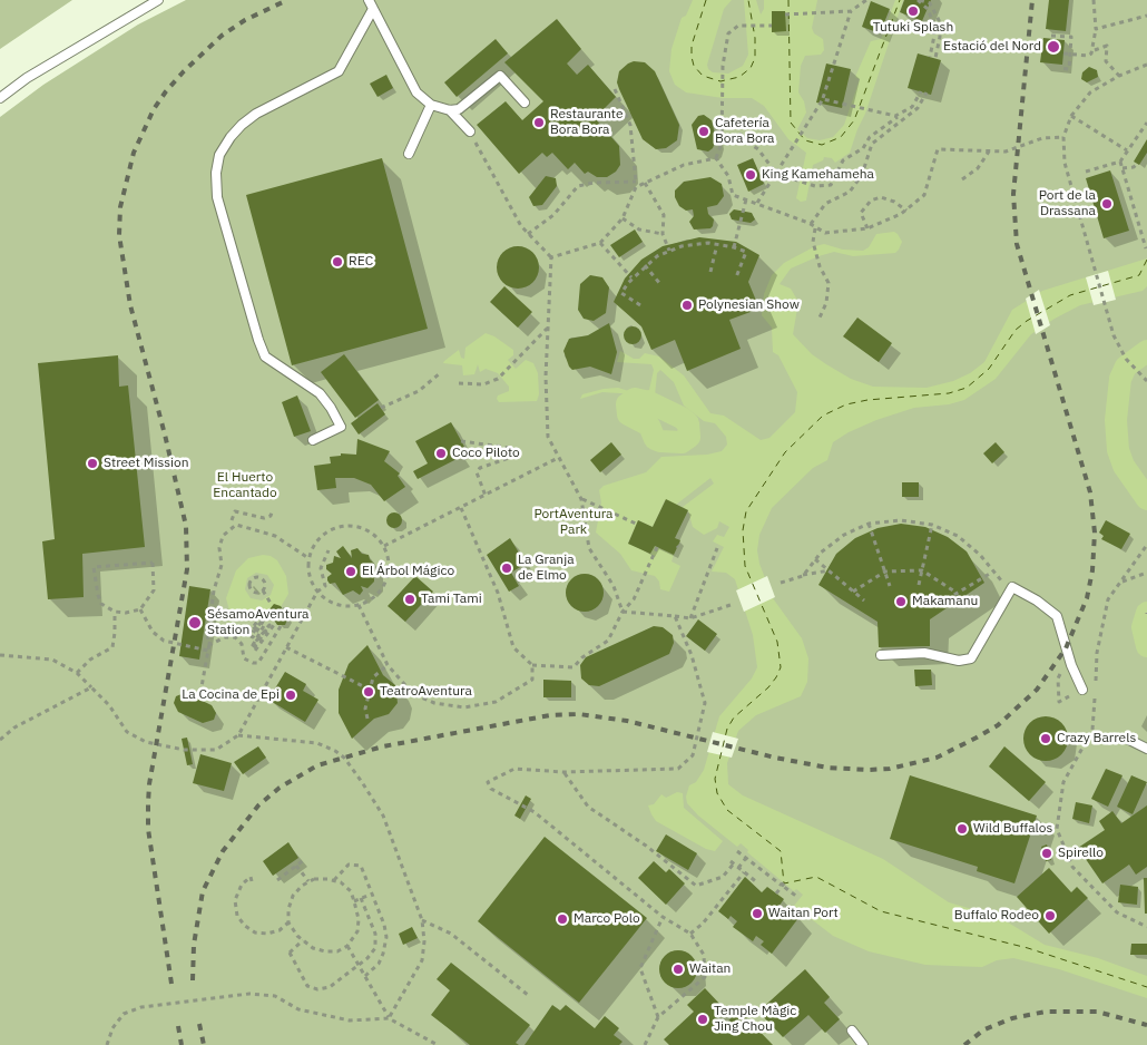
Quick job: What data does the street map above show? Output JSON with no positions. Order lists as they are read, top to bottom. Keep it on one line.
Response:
{"parks":["El Huerto Encantado","PortAventura Park"],"places":["Tutuki Splash","Estació del Nord","Restaurante Bora Bora","Cafetería Bora Bora","King Kamehameha","Port de la Drassana","REC","Polynesian Show","Coco Piloto","Street Mission","La Granja de Elmo","El Árbol Mágico","Tami Tami","Makamanu","SésamoAventura Station","TeatroAventura","La Cocina de Epi","Crazy Barrels","Wild Buffalos","Spirello","Waitan Port","Buffalo Rodeo","Marco Polo","Waitan","Temple Màgic Jing Chou"]}
